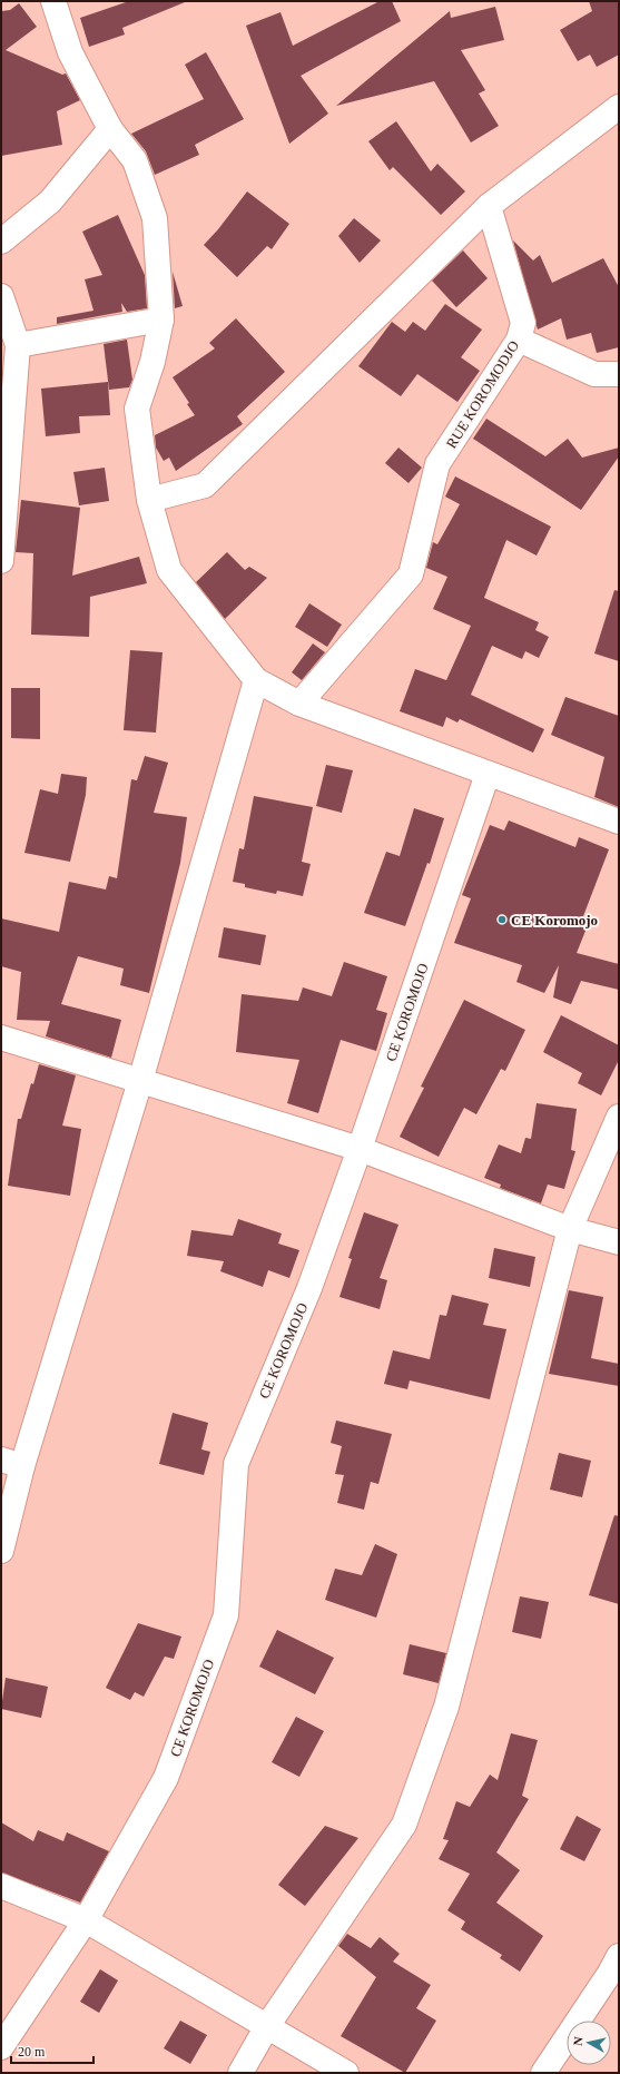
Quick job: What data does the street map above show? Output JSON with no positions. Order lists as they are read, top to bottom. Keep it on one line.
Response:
{"streets":{"street":["RUE KOROMODJO","CE KOROMOJO"]},"places":["CE Koromojo"],"scale_bar":"20 m","north":"left"}
